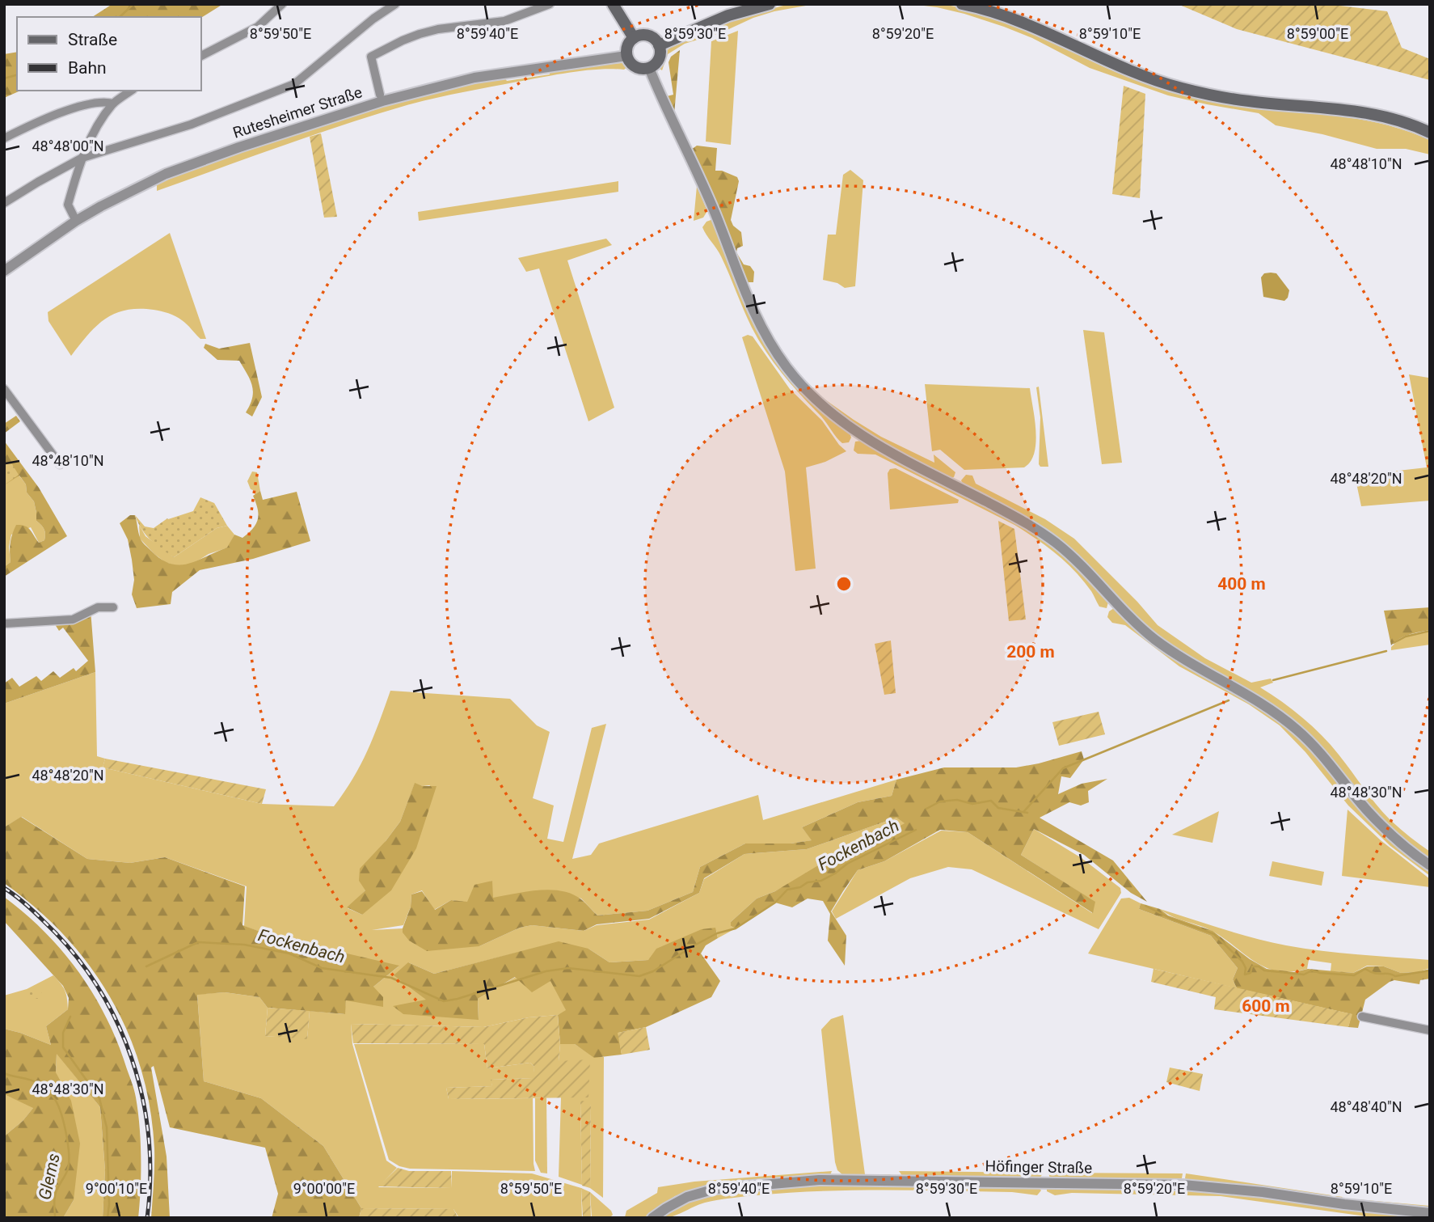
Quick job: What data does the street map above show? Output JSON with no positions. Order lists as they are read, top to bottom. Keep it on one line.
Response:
{"streets":{"street":["Rutesheimer Straße","Höfinger Straße"]},"water":["Fockenbach","Glems"],"legend":["Straße","Bahn"],"coordinates":["8°59'50\"E","8°59'40\"E","8°59'30\"E","8°59'20\"E","8°59'10\"E","8°59'00\"E","48°48'00\"N","48°48'10\"N","48°48'20\"N","48°48'30\"N","48°48'40\"N","9°00'10\"E","9°00'00\"E"],"rings":["400 m","200 m","600 m"]}
